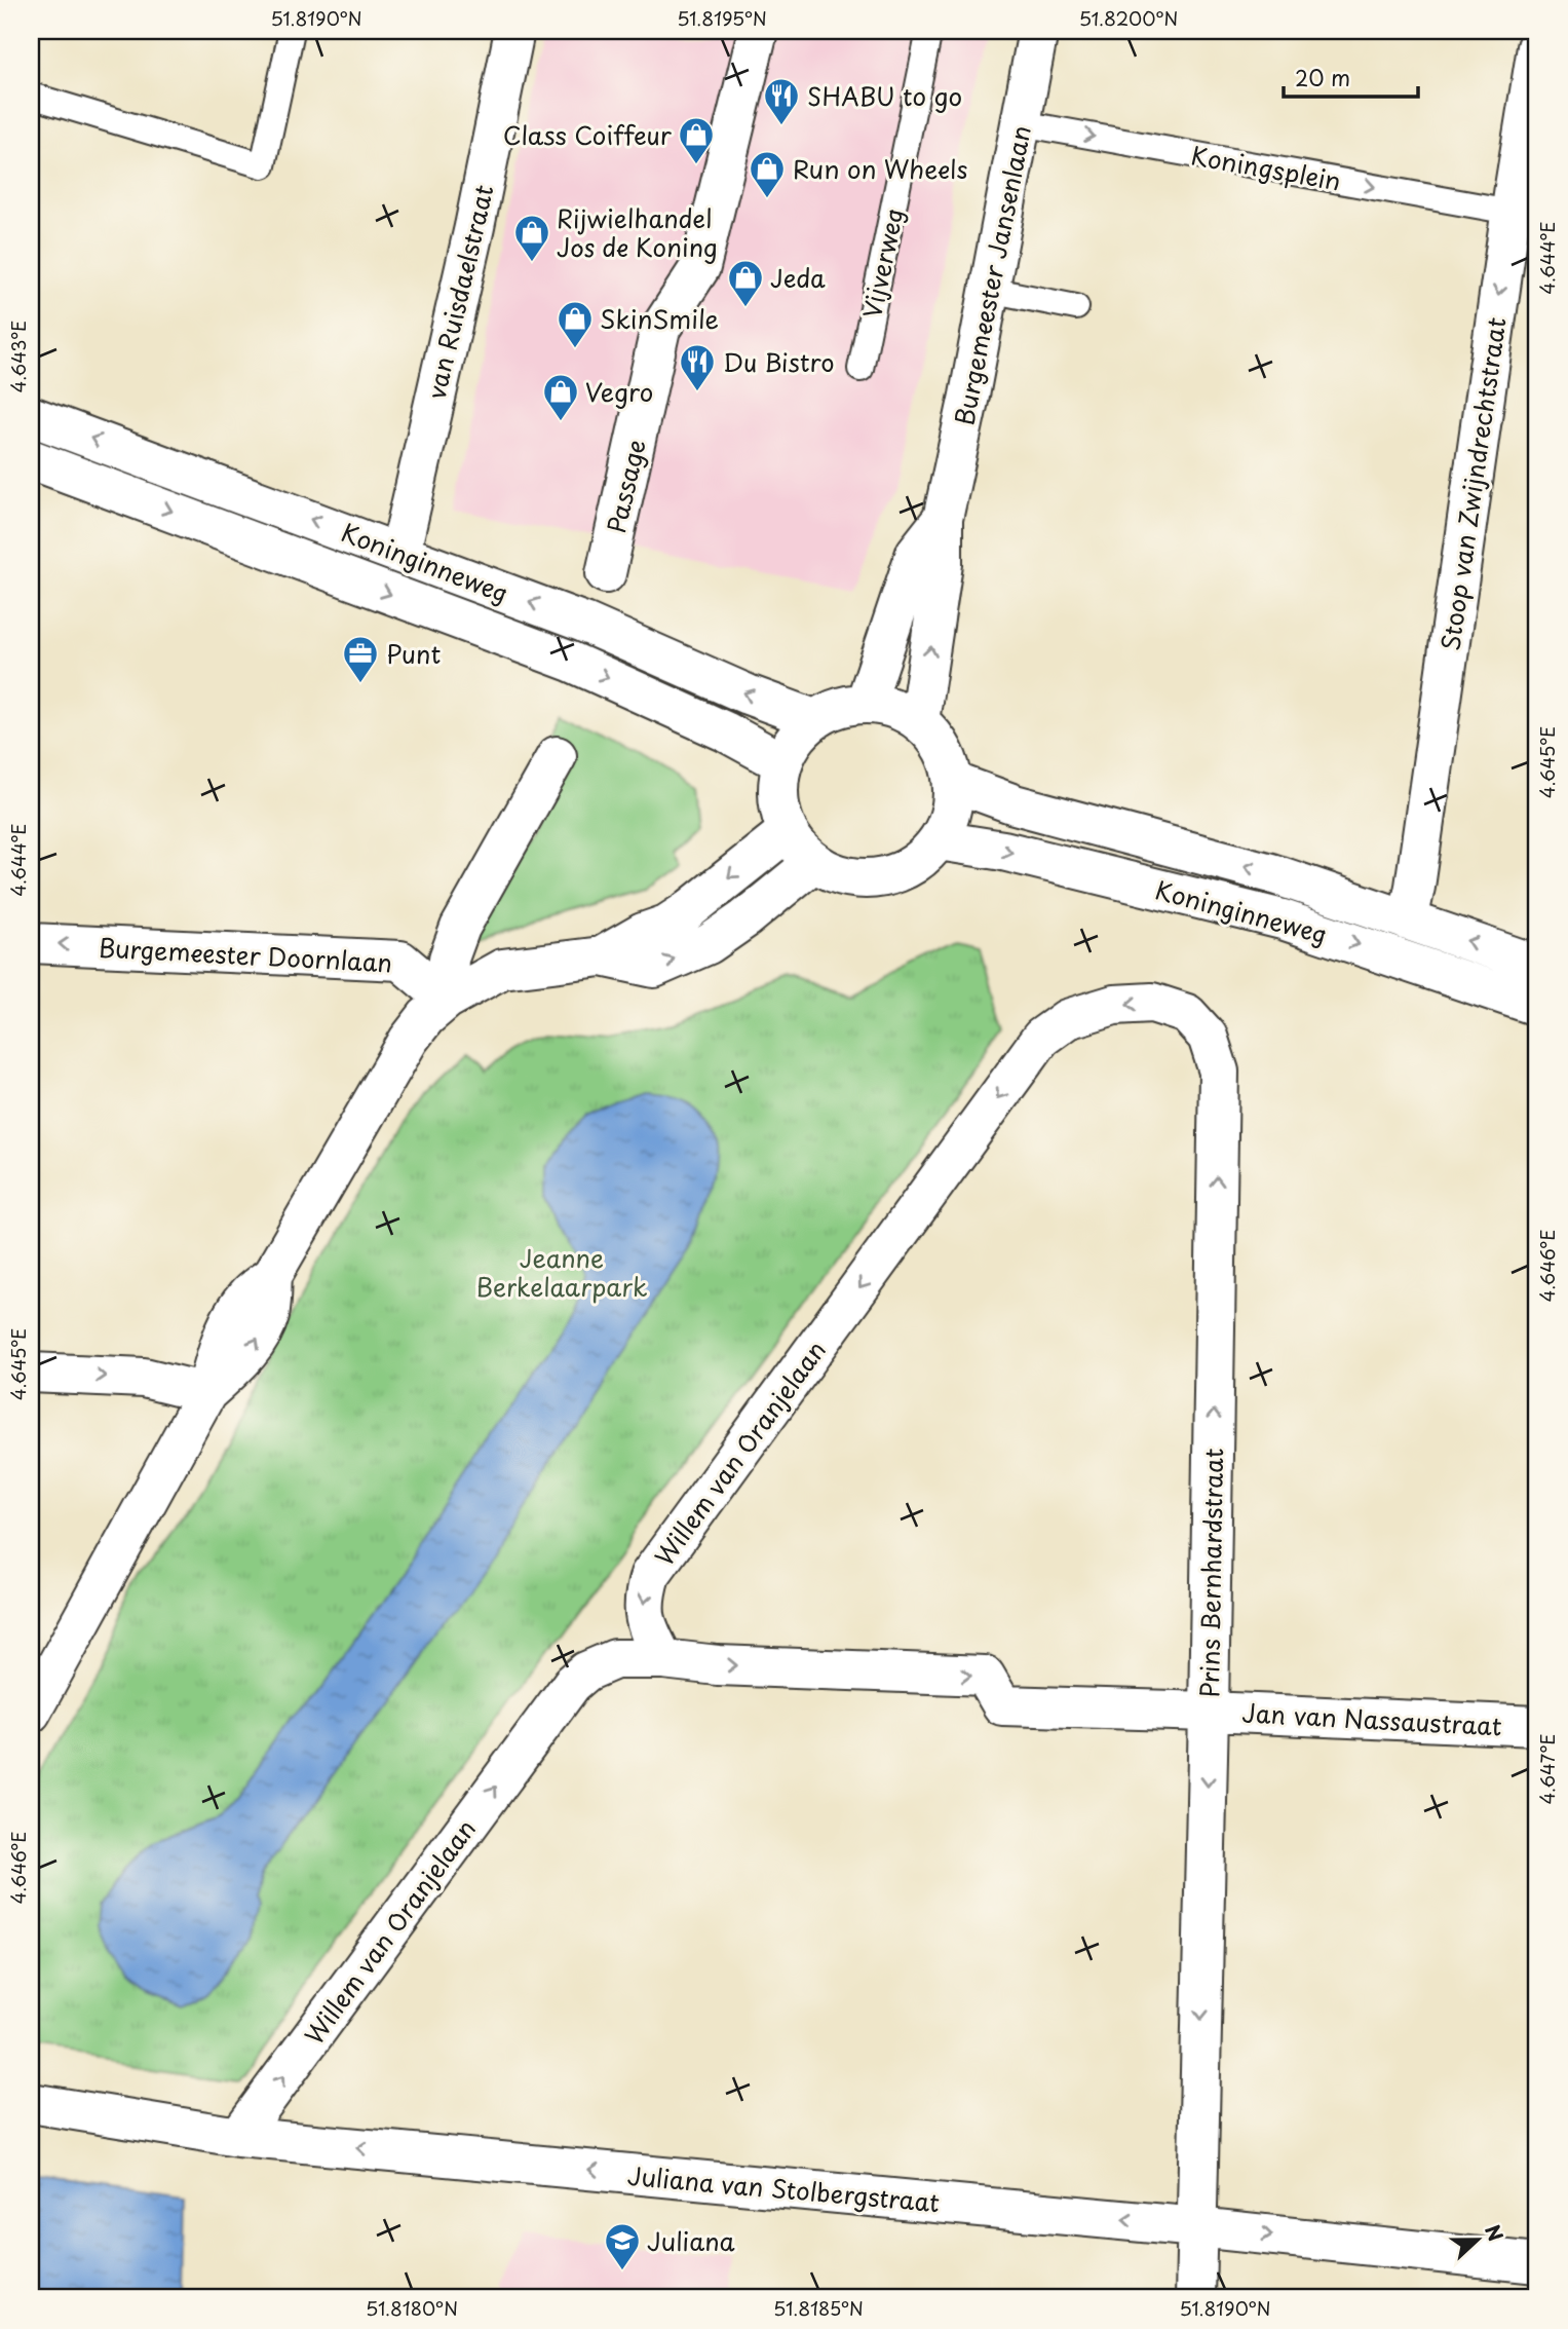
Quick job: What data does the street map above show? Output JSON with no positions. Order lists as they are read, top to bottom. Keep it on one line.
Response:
{"streets":{"street":["Burgemeester Jansenlaan","van Ruisdaelstraat","Stoop van Zwijndrechtstraat","Passage","Koninginneweg","Burgemeester Doornlaan","Willem van Oranjelaan","Prins Bernhardstraat","Jan van Nassaustraat","Juliana van Stolbergstraat"],"lane":["Koningsplein","Vijverweg"]},"crossings":[["Koningsplein","Burgemeester Jansenlaan"],["Koningsplein","Stoop van Zwijndrechtstraat"],["Burgemeester Jansenlaan","Koninginneweg"],["van Ruisdaelstraat","Koninginneweg"],["Stoop van Zwijndrechtstraat","Koninginneweg"],["Willem van Oranjelaan","Prins Bernhardstraat"],["Willem van Oranjelaan","Jan van Nassaustraat"],["Willem van Oranjelaan","Juliana van Stolbergstraat"],["Prins Bernhardstraat","Jan van Nassaustraat"],["Prins Bernhardstraat","Juliana van Stolbergstraat"]],"one_way":["Koningsplein","Stoop van Zwijndrechtstraat","Burgemeester Doornlaan","Jan van Nassaustraat"],"parks":["Jeanne Berkelaarpark"],"places":{"restaurant":["SHABU to go","Du Bistro"],"shop":["Class Coiffeur","Run on Wheels","Rijwielhandel Jos de Koning","Jeda","SkinSmile","Vegro"],"office":["Punt"],"school or university":["Juliana"]},"scale_bar":"20 m","north":"right","coordinates":["51.8190°N","51.8195°N","51.8200°N","4.644°E","4.643°E","4.645°E","4.646°E","4.647°E","51.8180°N","51.8185°N"]}
